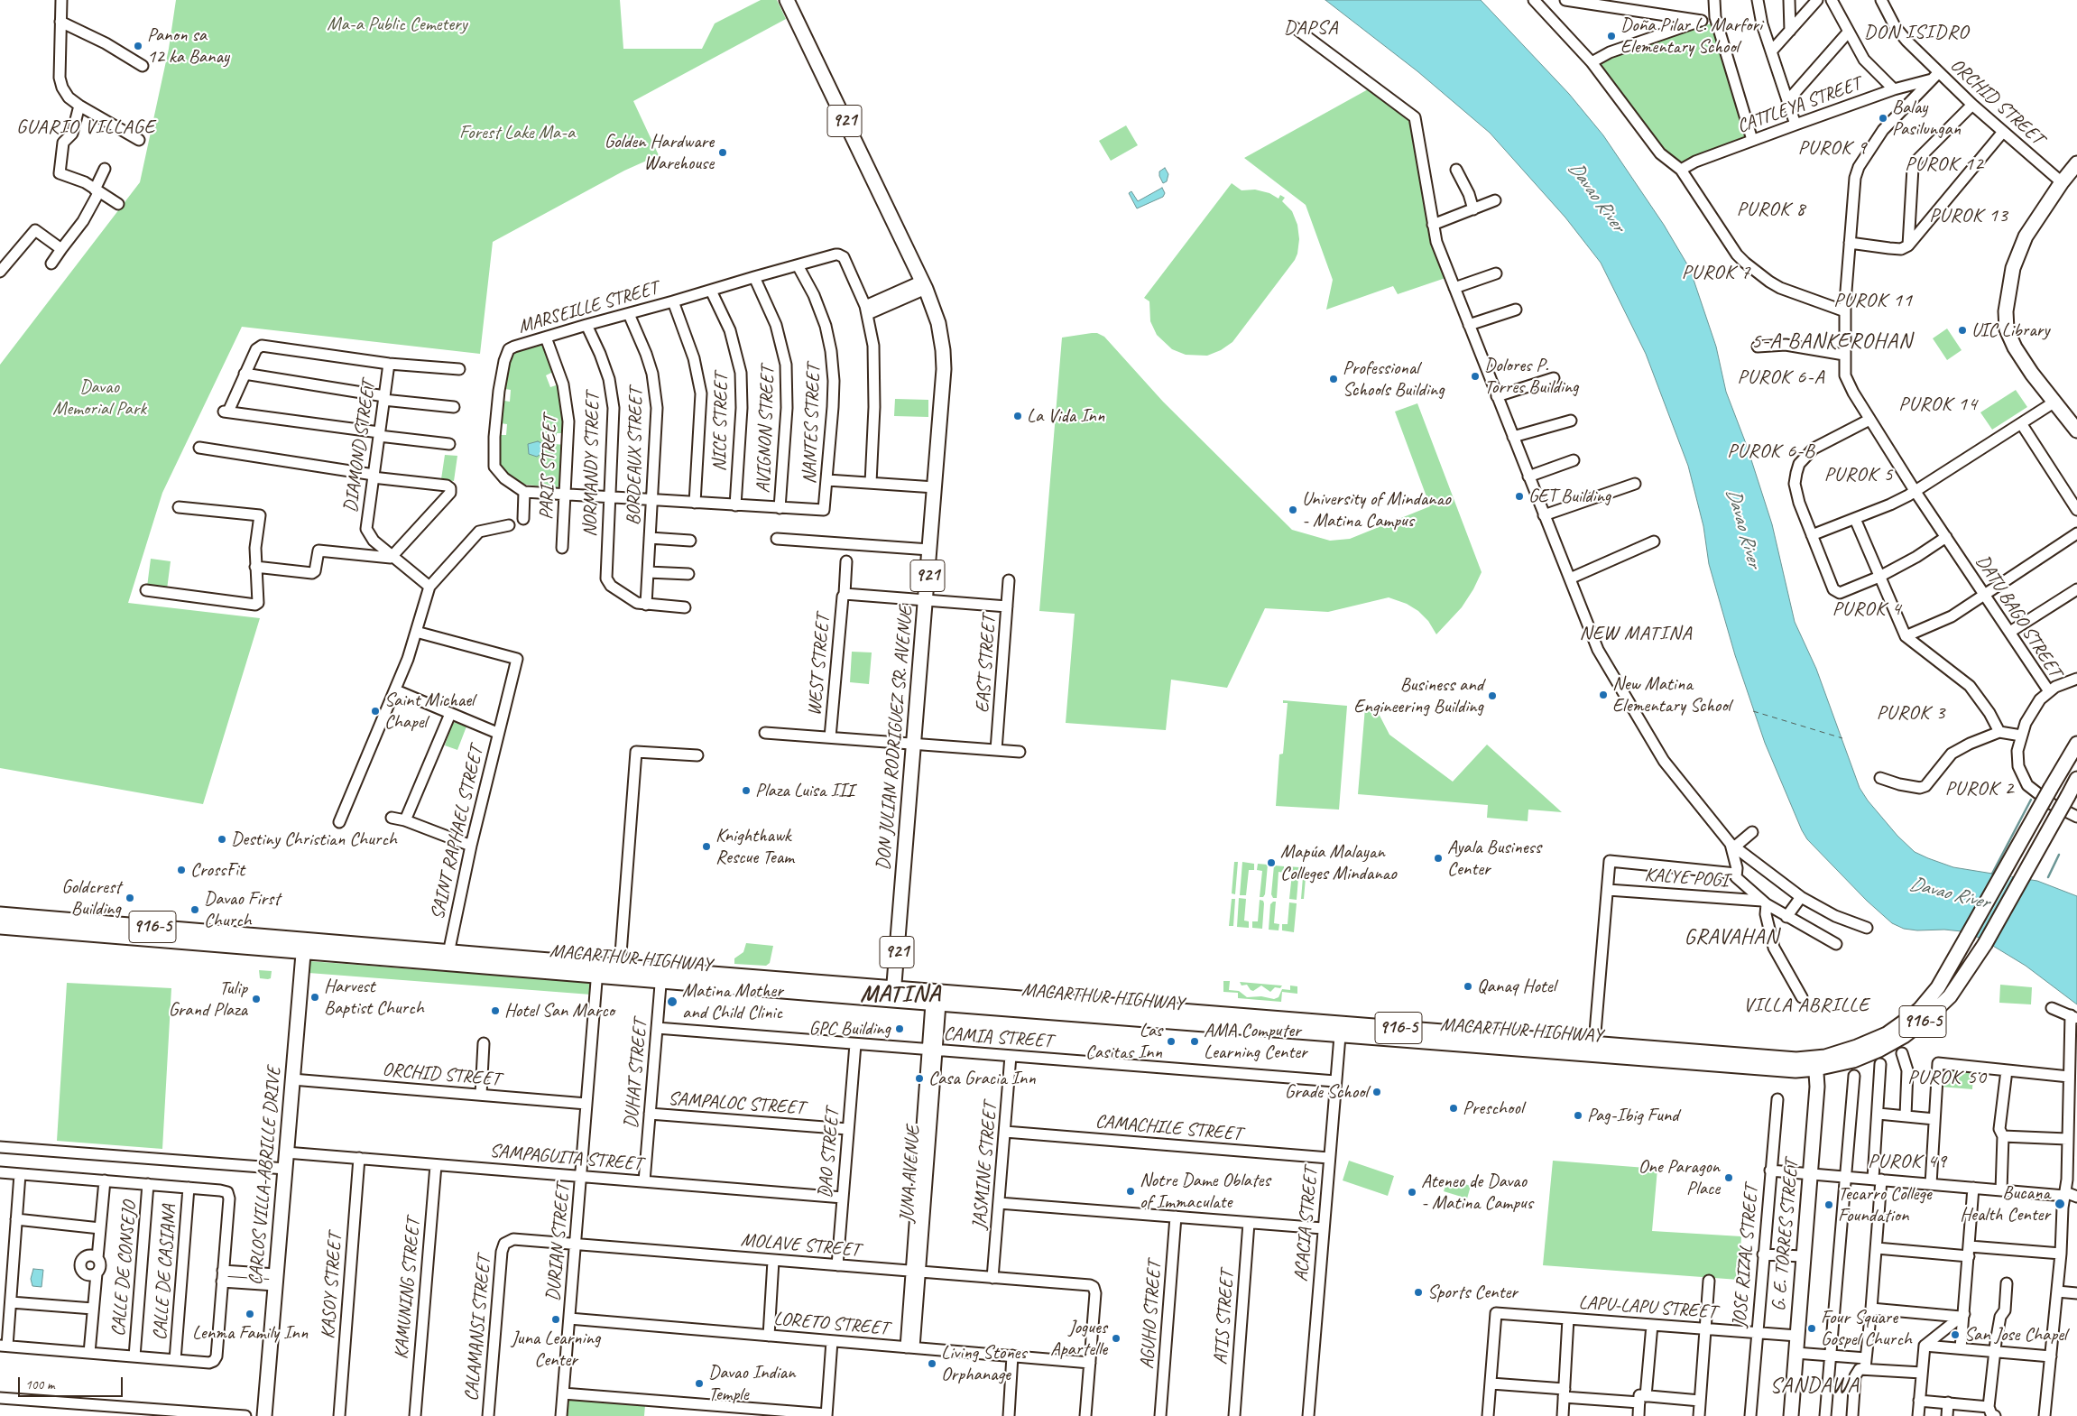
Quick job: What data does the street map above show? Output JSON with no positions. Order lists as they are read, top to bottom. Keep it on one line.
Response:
{"streets":{"main road":["921","DON JULIAN RODRIGUEZ SR. AVENUE","916-5","MACARTHUR HIGHWAY","CARLOS VILLA-ABRILLE DRIVE","G. E. TORRES STREET"],"street":["ORCHID STREET","CATTLEYA STREET","MARSEILLE STREET","NICE STREET","NANTES STREET","AVIGNON STREET","DIAMOND STREET","BORDEAUX STREET","NORMANDY STREET","PARIS STREET","DATU BAGO STREET","EAST STREET","WEST STREET","SAINT RAPHAEL STREET","KALYE POGI","CAMIA STREET","DUHAT STREET","SAMPALOC STREET","CAMACHILE STREET","DAO STREET","SAMPAGUITA STREET","JASMINE STREET","JUNA AVENUE","ACACIA STREET","DURIAN STREET","MOLAVE STREET","JOSE RIZAL STREET","CALLE DE CONSEJO","CALLE DE CASIANA","KASOY STREET","KAMUNING STREET","LAPU-LAPU STREET","AGUHO STREET","ATIS STREET","LORETO STREET","CALAMANSI STREET"]},"crossings":[["ORCHID STREET","CATTLEYA STREET"],["ORCHID STREET","DATU BAGO STREET"],["ORCHID STREET","CARLOS VILLA-ABRILLE DRIVE"],["ORCHID STREET","DURIAN STREET"],["CATTLEYA STREET","DATU BAGO STREET"],["MARSEILLE STREET","NICE STREET"],["MARSEILLE STREET","NANTES STREET"],["MARSEILLE STREET","AVIGNON STREET"],["MARSEILLE STREET","BORDEAUX STREET"],["MARSEILLE STREET","NORMANDY STREET"],["MARSEILLE STREET","PARIS STREET"],["NANTES STREET","AVIGNON STREET"],["BORDEAUX STREET","NORMANDY STREET"],["DON JULIAN RODRIGUEZ SR. AVENUE","MACARTHUR HIGHWAY"],["SAINT RAPHAEL STREET","MACARTHUR HIGHWAY"],["MACARTHUR HIGHWAY","DUHAT STREET"],["MACARTHUR HIGHWAY","JUNA AVENUE"],["MACARTHUR HIGHWAY","CARLOS VILLA-ABRILLE DRIVE"],["MACARTHUR HIGHWAY","ACACIA STREET"],["MACARTHUR HIGHWAY","G. E. TORRES STREET"],["MACARTHUR HIGHWAY","DURIAN STREET"],["CAMIA STREET","DUHAT STREET"],["CAMIA STREET","DAO STREET"],["CAMIA STREET","JASMINE STREET"],["CAMIA STREET","JUNA AVENUE"],["CAMIA STREET","ACACIA STREET"],["DUHAT STREET","SAMPALOC STREET"],["DUHAT STREET","SAMPAGUITA STREET"],["SAMPALOC STREET","DAO STREET"],["CAMACHILE STREET","JASMINE STREET"],["CAMACHILE STREET","ACACIA STREET"],["DAO STREET","SAMPAGUITA STREET"],["DAO STREET","MOLAVE STREET"],["SAMPAGUITA STREET","CARLOS VILLA-ABRILLE DRIVE"],["SAMPAGUITA STREET","DURIAN STREET"],["SAMPAGUITA STREET","KASOY STREET"],["SAMPAGUITA STREET","KAMUNING STREET"],["JASMINE STREET","MOLAVE STREET"],["JUNA AVENUE","MOLAVE STREET"],["JUNA AVENUE","LORETO STREET"],["G. E. TORRES STREET","LAPU-LAPU STREET"],["DURIAN STREET","MOLAVE STREET"],["DURIAN STREET","LORETO STREET"],["MOLAVE STREET","LORETO STREET"],["MOLAVE STREET","CALAMANSI STREET"],["JOSE RIZAL STREET","LAPU-LAPU STREET"]],"districts":["DAPSA","DON ISIDRO","GUARIO VILLAGE","PUROK 9","PUROK 12","PUROK 8","PUROK 13","PUROK 7","PUROK 11","5-A BANKEROHAN","PUROK 6-A","PUROK 14","PUROK 6-B","PUROK 5","PUROK 4","NEW MATINA","PUROK 3","PUROK 2","GRAVAHAN","MATINA","VILLA ABRILLE","PUROK 50","PUROK 49","SANDAWA"],"water":["Davao River"],"parks":["Ma-a Public Cemetery","Forest Lake Ma-a","Davao Memorial Park"],"places":["Doña Pilar L. Marfori Elementary School","Panon sa 12 ka Banay","Balay Pasilungan","Golden Hardware Warehouse","UIC Library","Dolores P. Torres Building","Professional Schools Building","La Vida Inn","GET Building","University of Mindanao - Matina Campus","New Matina Elementary School","Business and Engineering Building","Saint Michael Chapel","Plaza Luisa III","Destiny Christian Church","Knighthawk Rescue Team","Ayala Business Center","Mapúa Malayan Colleges Mindanao","CrossFit","Goldcrest Building","Davao First Church","Qanaq Hotel","Harvest Baptist Church","Tulip Grand Plaza","Matina Mother and Child Clinic","Hotel San Marco","GPC Building","Las Casitas Inn","AMA Computer Learning Center","Casa Gracia Inn","Grade School","Preschool","Pag-Ibig Fund","One Paragon Place","Notre Dame Oblates of Immaculate","Ateneo de Davao - Matina Campus","Bucana Health Center","Tecarro College Foundation","Sports Center","Lenma Family Inn","Juna Learning Center","Four Square Gospel Church","San Jose Chapel","Jogues Apartelle","Living Stones Orphanage","Davao Indian Temple"],"scale_bar":"100 m"}
